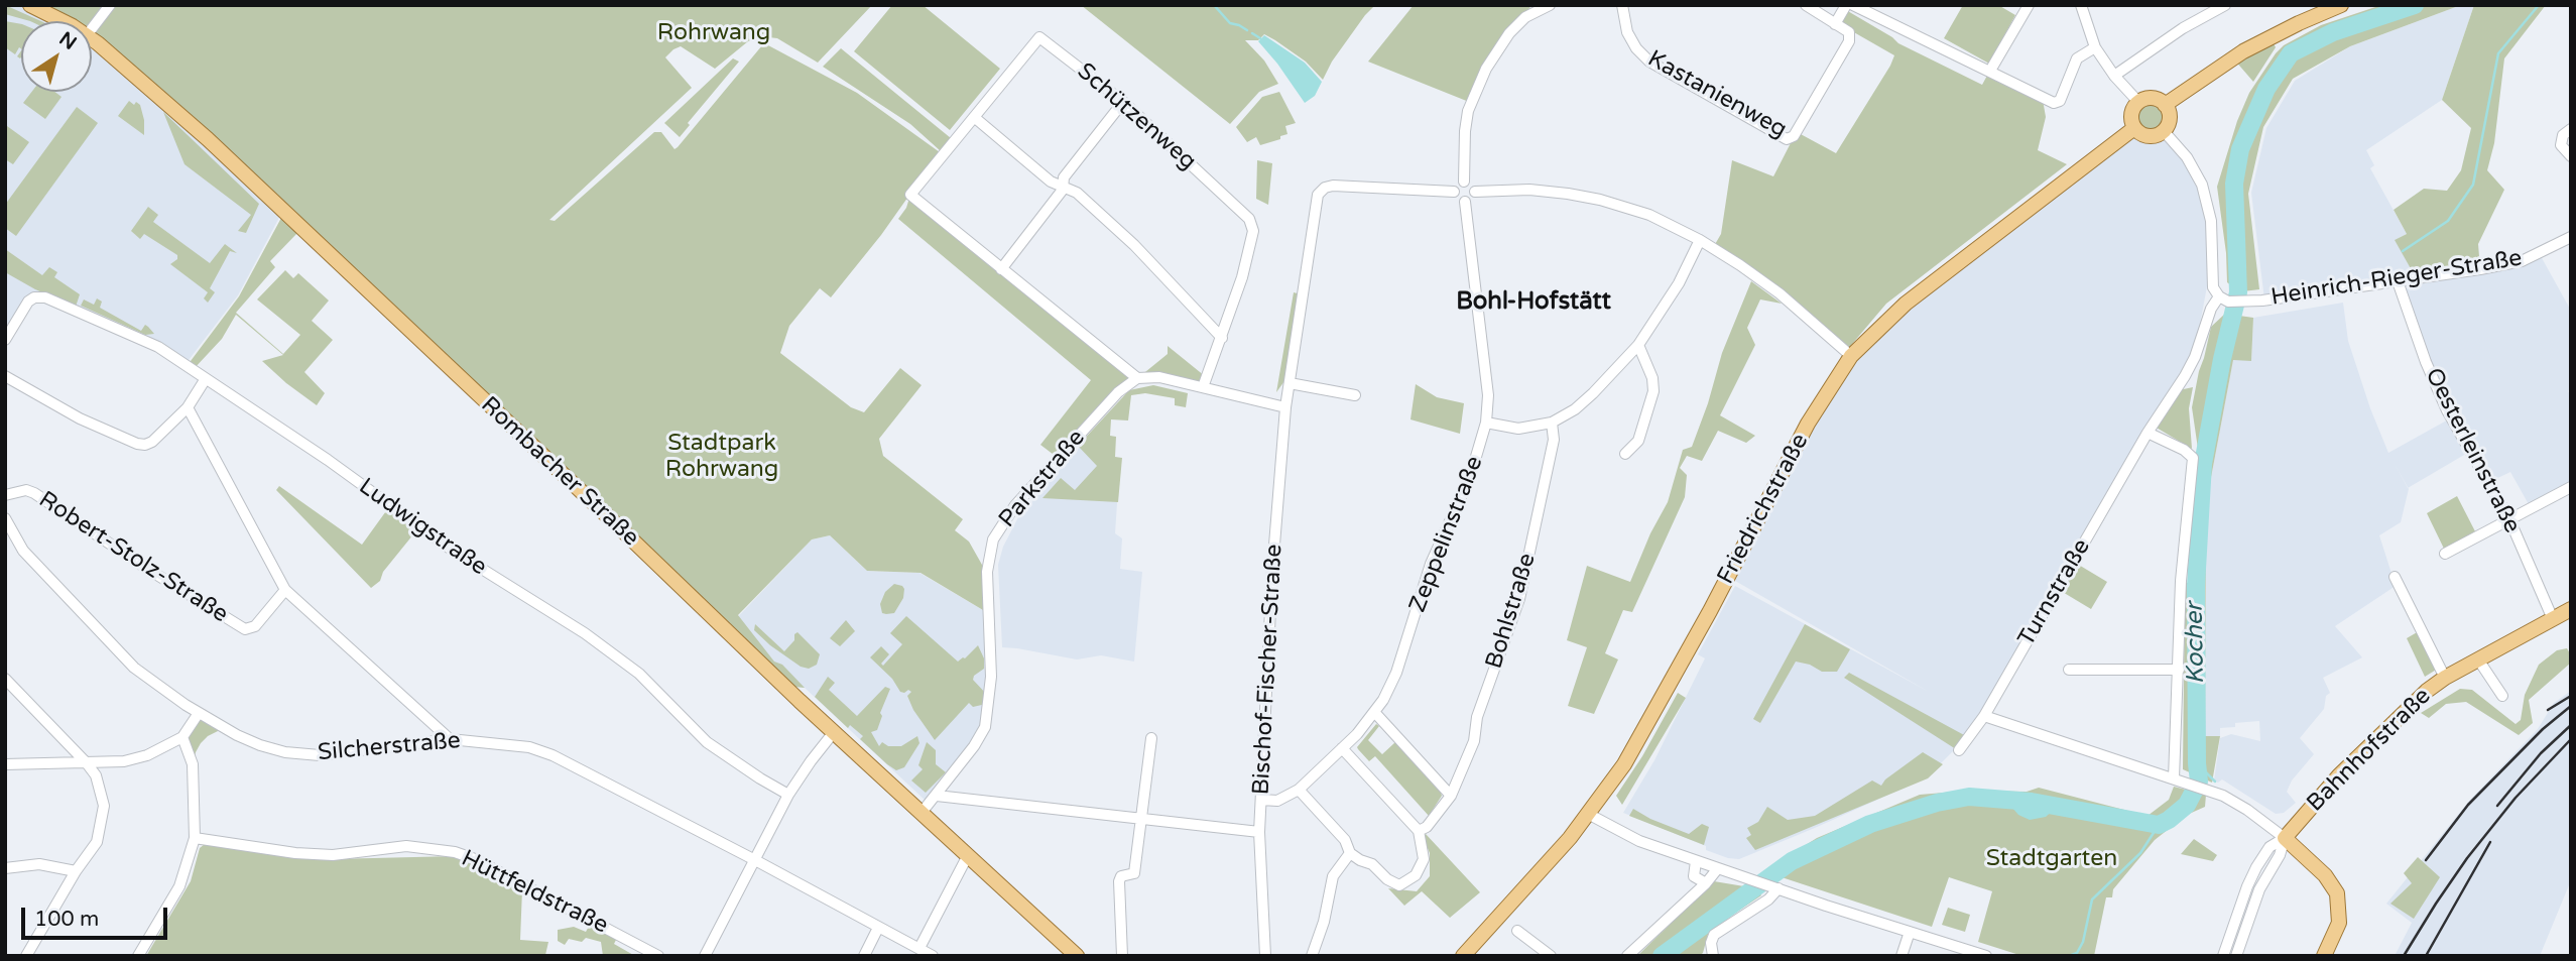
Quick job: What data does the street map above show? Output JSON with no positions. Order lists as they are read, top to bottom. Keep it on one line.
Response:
{"streets":{"main road":["Rombacher Straße","Friedrichstraße","Bahnhofstraße"],"street":["Kastanienweg","Schützenweg","Heinrich-Rieger-Straße","Oesterleinstraße","Parkstraße","Ludwigstraße","Zeppelinstraße","Robert-Stolz-Straße","Turnstraße","Bohlstraße","Bischof-Fischer-Straße","Silcherstraße","Hüttfeldstraße"]},"crossings":[["Heinrich-Rieger-Straße","Oesterleinstraße"],["Heinrich-Rieger-Straße","Turnstraße"],["Oesterleinstraße","Bahnhofstraße"],["Rombacher Straße","Parkstraße"],["Zeppelinstraße","Bischof-Fischer-Straße"]],"districts":["Bohl-Hofstätt"],"water":["Kocher"],"parks":["Rohrwang","Stadtpark Rohrwang","Stadtgarten"],"scale_bar":"100 m","north":"top right"}
